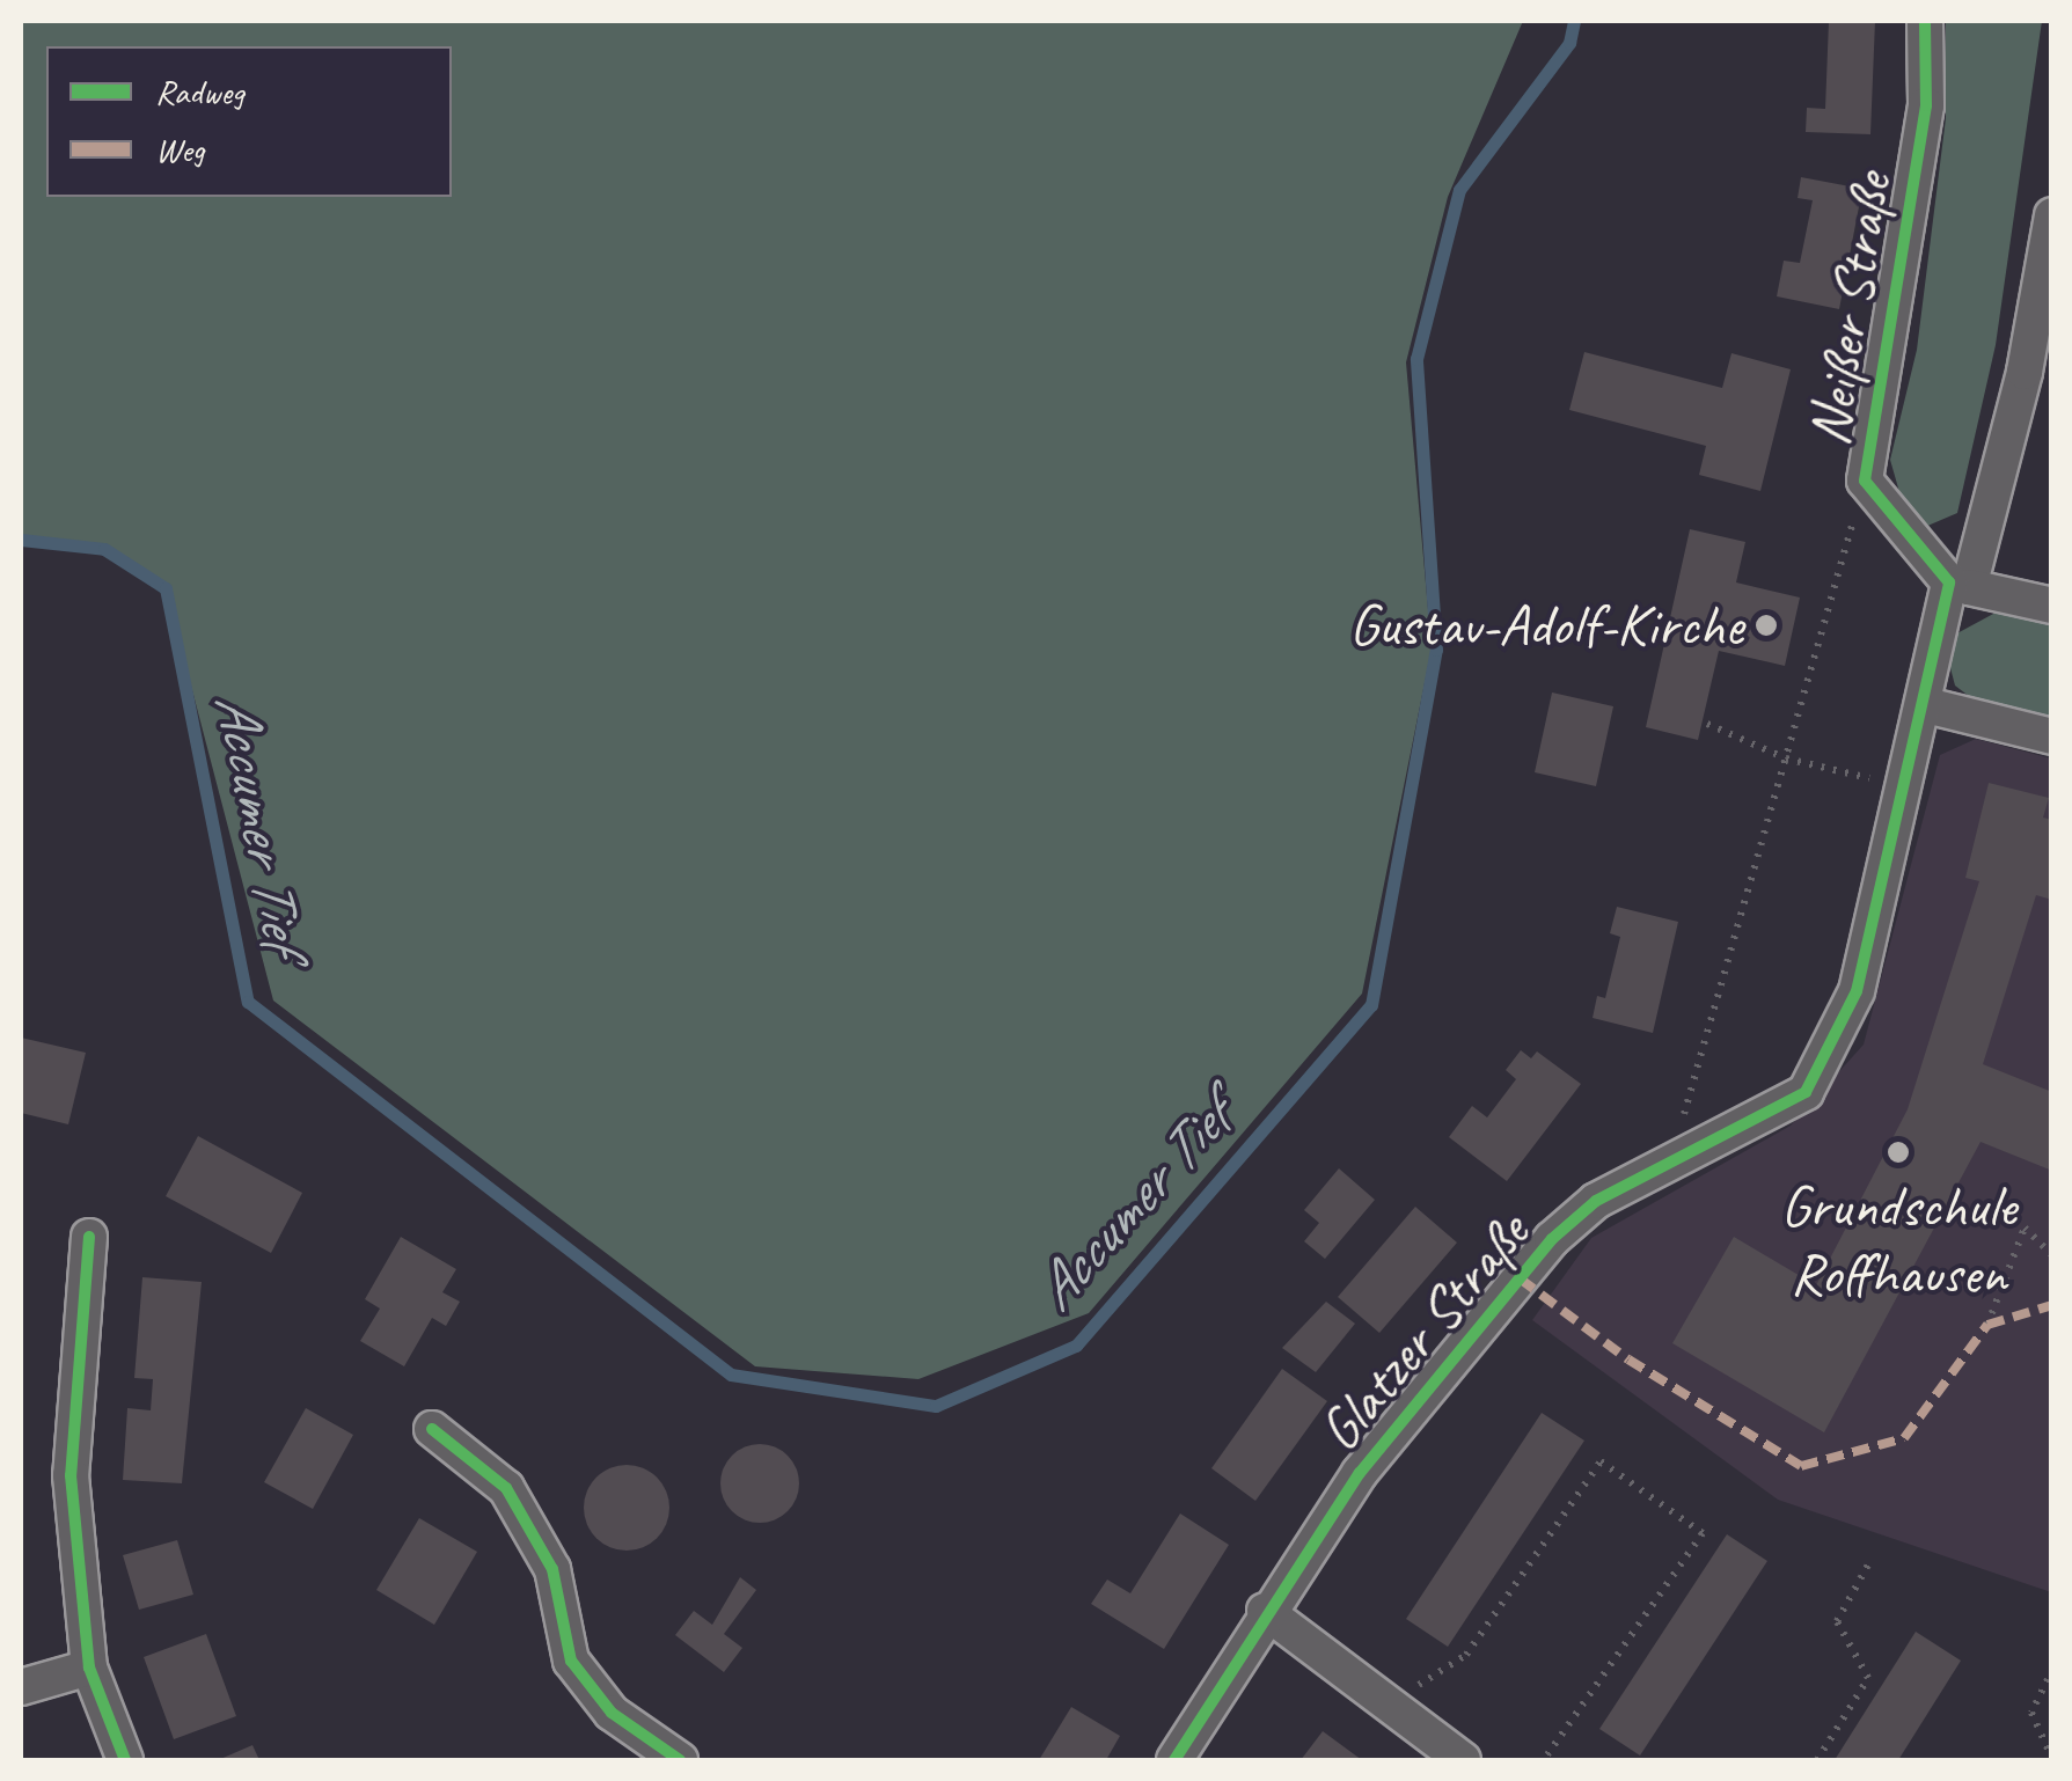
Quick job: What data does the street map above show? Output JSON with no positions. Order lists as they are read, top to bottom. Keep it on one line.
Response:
{"streets":{"street":["Neißer Straße","Glatzer Straße"]},"crossings":[["Neißer Straße","Glatzer Straße"]],"water":["Accumer Tief"],"places":["Gustav-Adolf-Kirche","Grundschule Roffhausen"],"legend":["Radweg","Weg"]}
